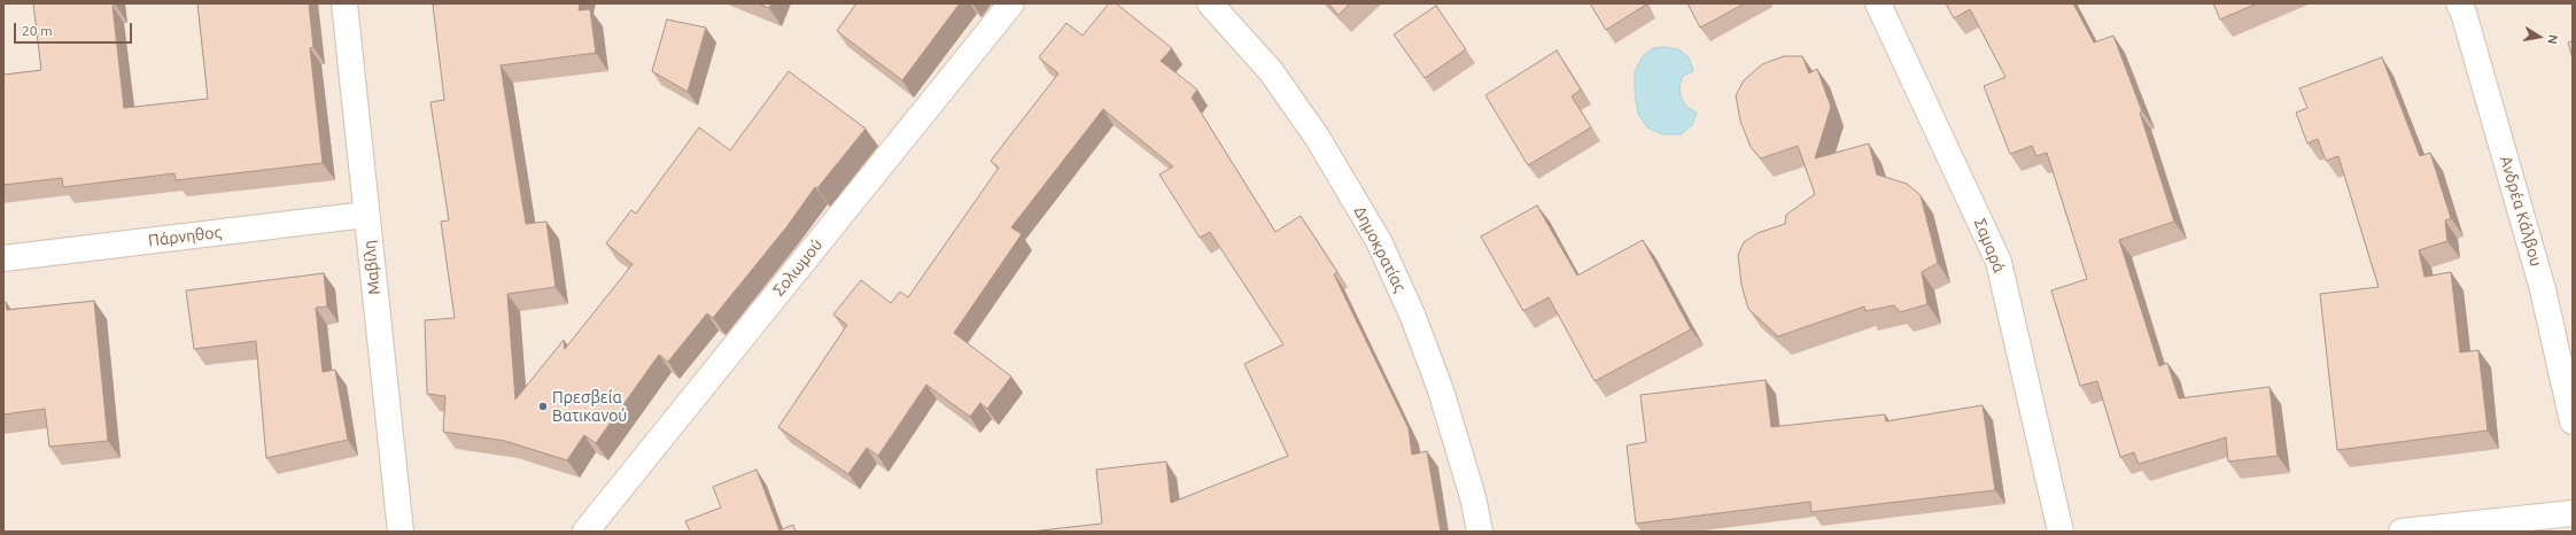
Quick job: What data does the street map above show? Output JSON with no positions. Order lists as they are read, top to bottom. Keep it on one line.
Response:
{"streets":{"street":["Ανδρέα Κάλβου","Πάρνηθος","Σαμαρά","Δημοκρατίας","Μαβίλη","Σολωμού"]},"crossings":[["Πάρνηθος","Μαβίλη"]],"places":["Πρεσβεία Βατικανού"],"scale_bar":"20 m","north":"right"}
